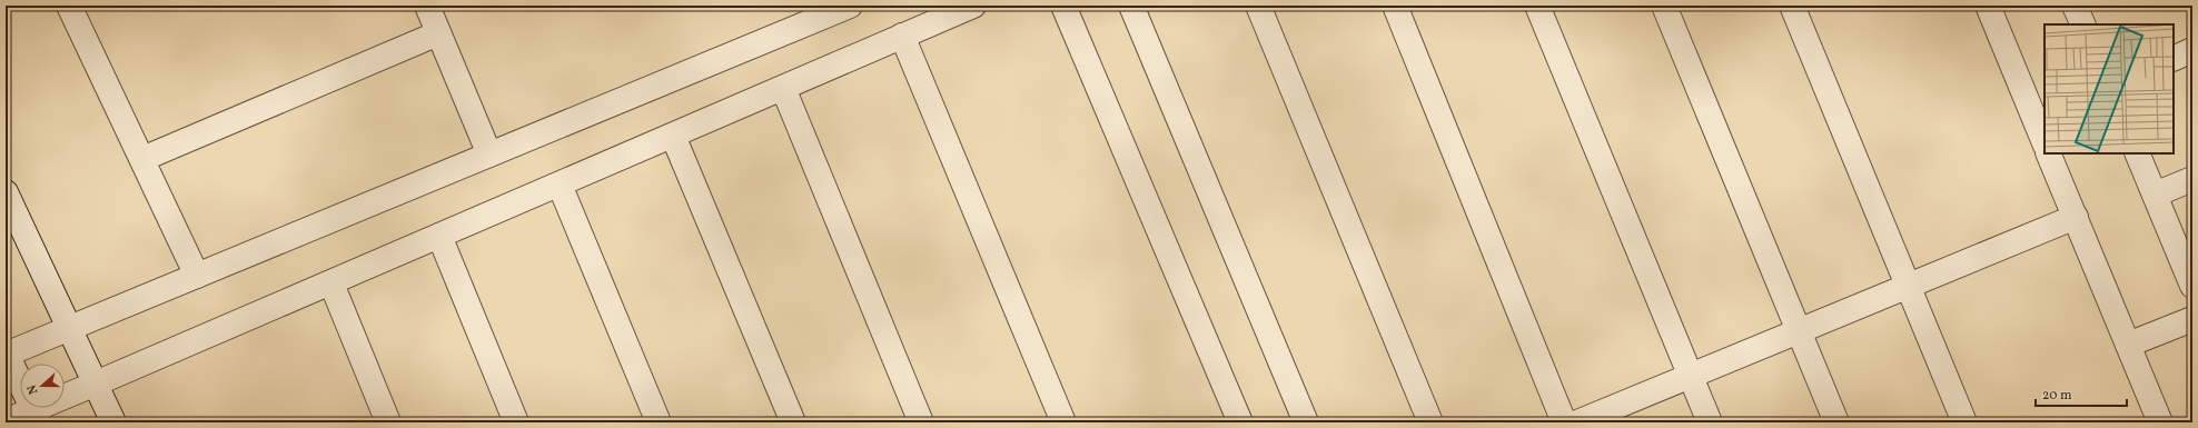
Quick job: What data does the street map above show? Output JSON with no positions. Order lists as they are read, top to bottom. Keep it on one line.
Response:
{"scale_bar":"20 m","north":"left"}
